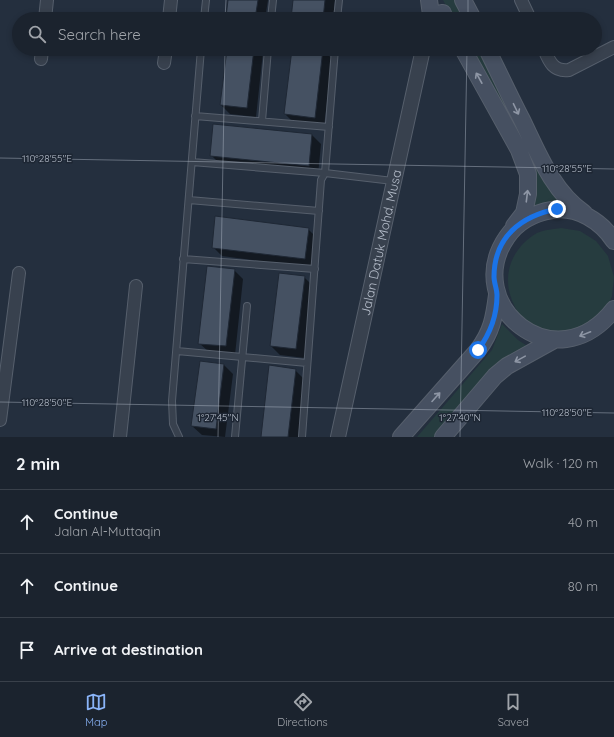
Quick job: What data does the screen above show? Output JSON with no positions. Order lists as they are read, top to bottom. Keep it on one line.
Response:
{"streets":{"street":["Jalan Datuk Mohd. Musa"]},"page":{"search":"Search here","heading":["2 min","Walk · 120 m"],"list":[["Continue","Jalan Al-Muttaqin","40 m"],["Continue","80 m"],"Arrive at destination"],"nav":["Map","Directions","Saved"]},"coordinates":["110°28'55\"E","110°28'50\"E","1°27'45\"N","1°27'40\"N"]}
